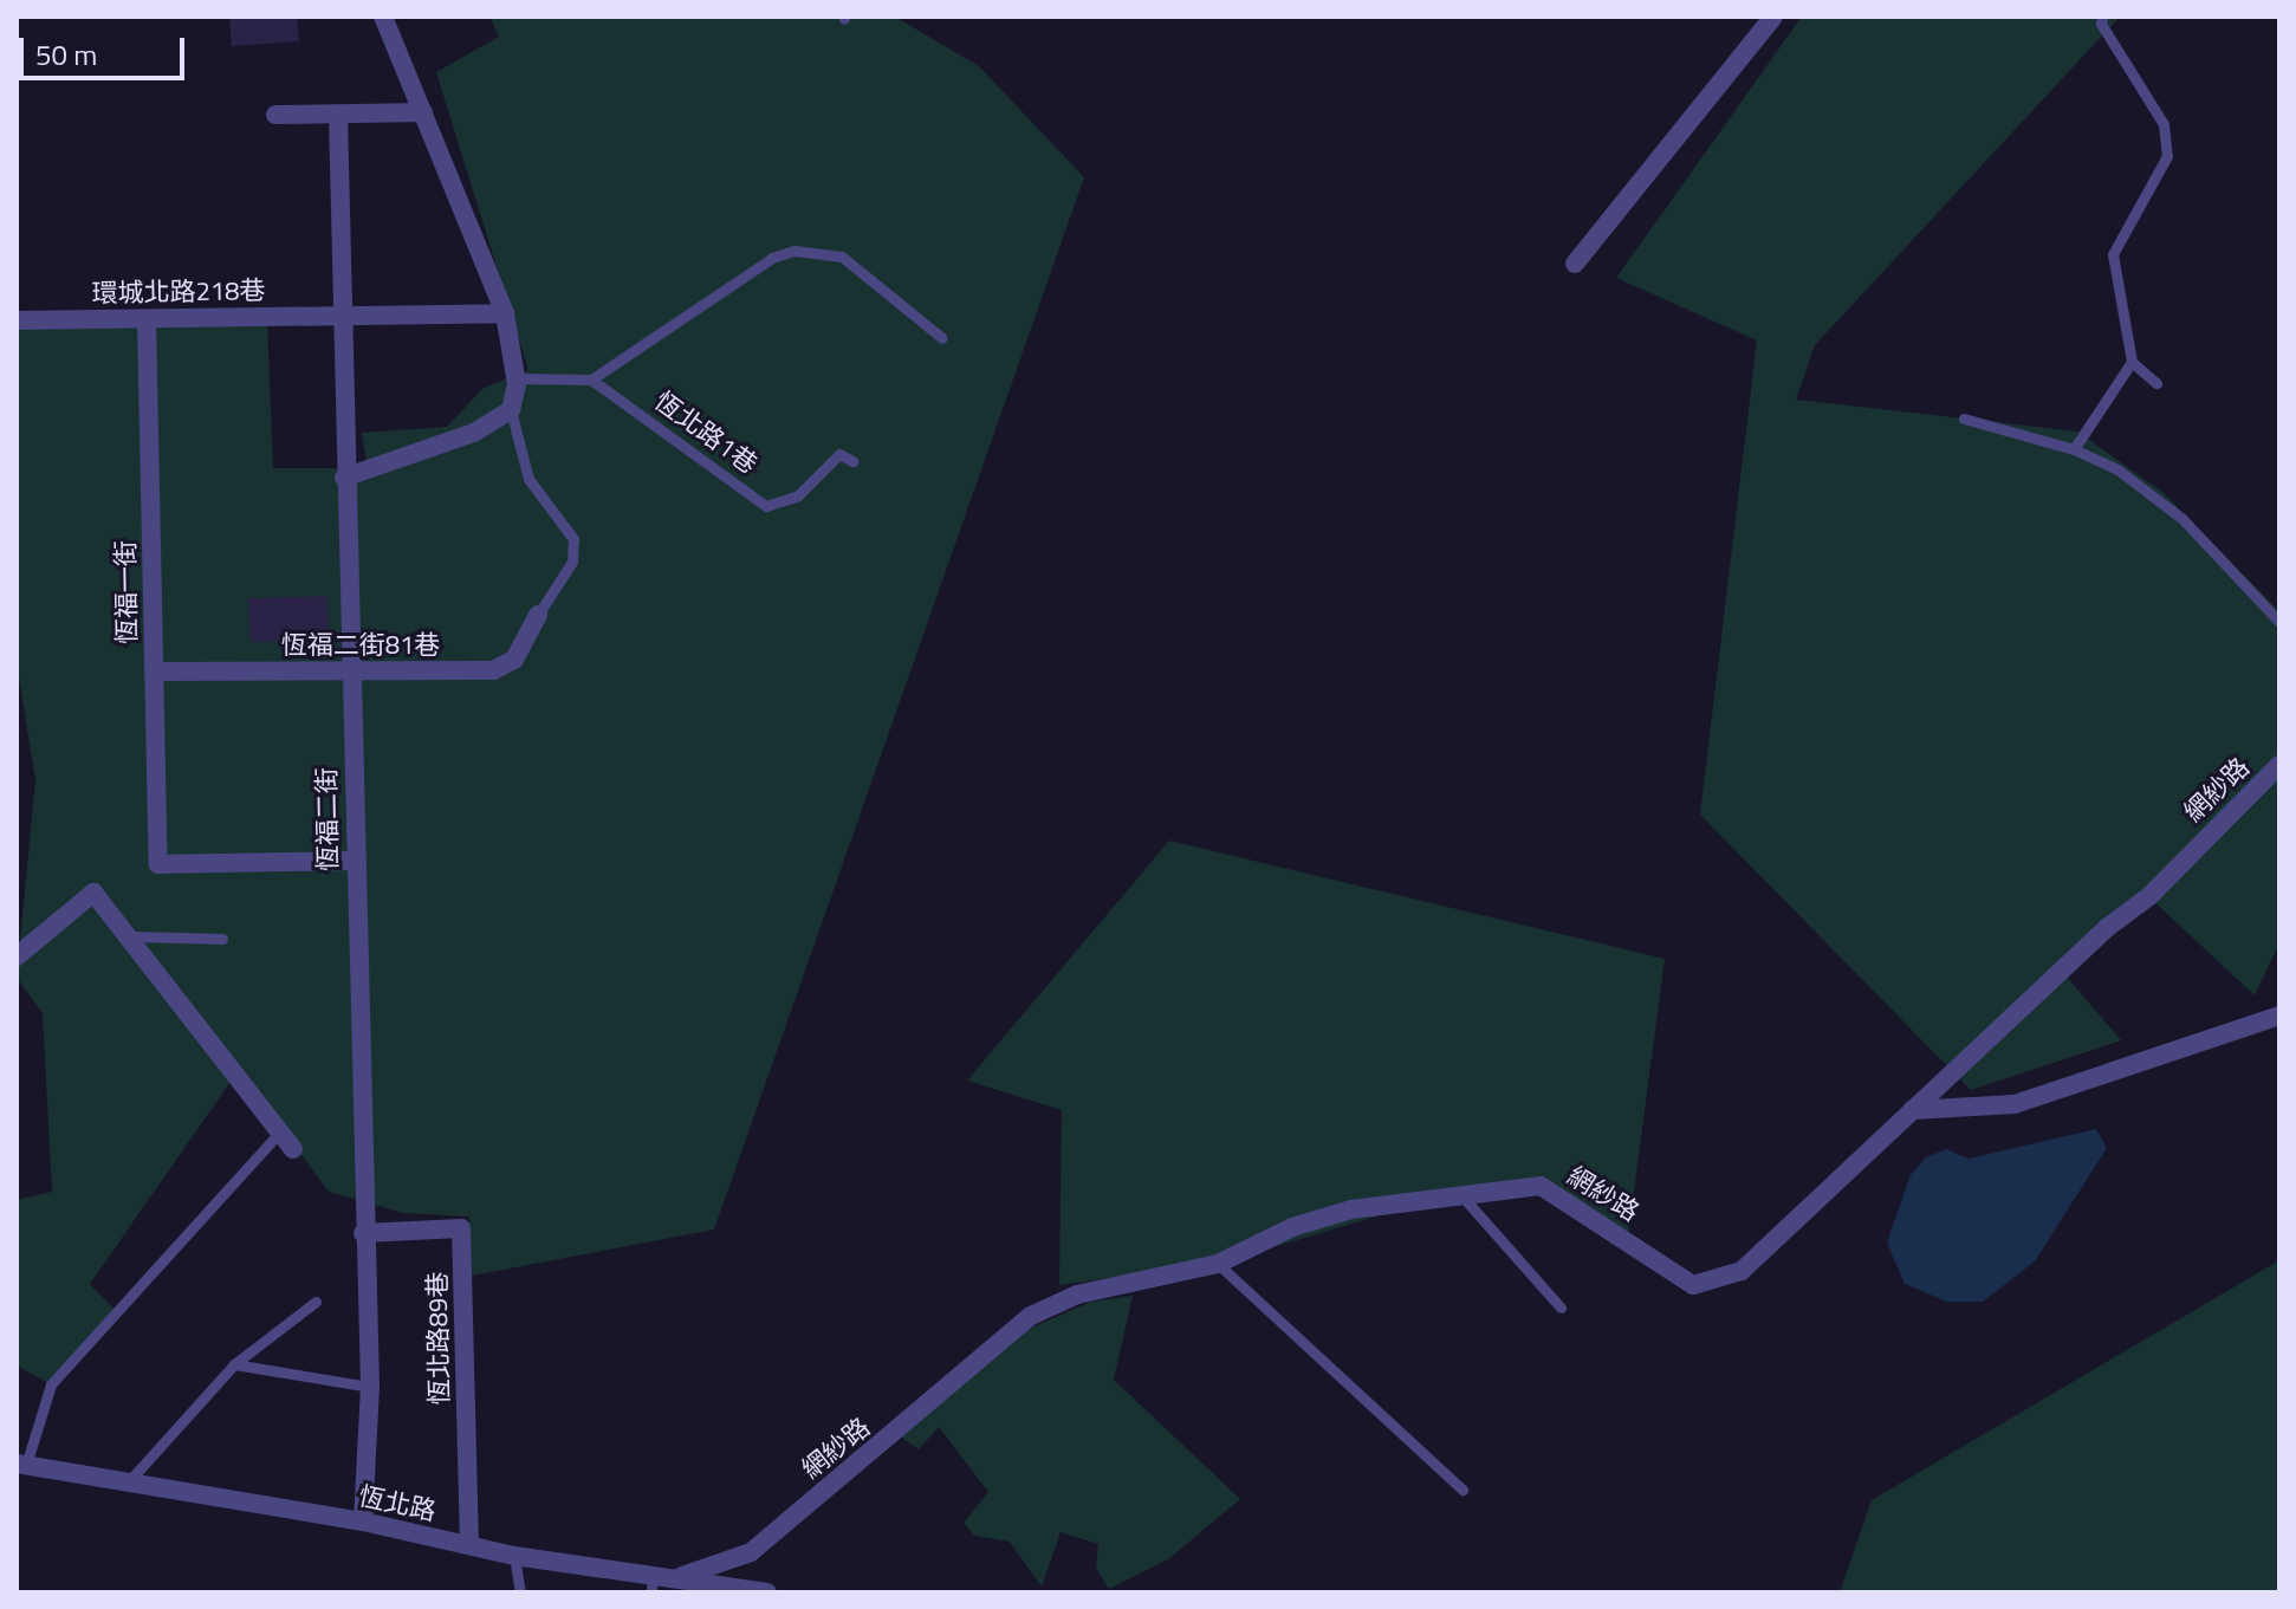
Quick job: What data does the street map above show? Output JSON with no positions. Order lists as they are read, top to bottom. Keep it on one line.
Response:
{"streets":{"street":["環城北路218巷","恆福一街","恆福二街81巷","網紗路","恆福二街","恆北路89巷","恆北路"],"lane":["恆北路1巷"]},"crossings":[["環城北路218巷","恆福一街"],["環城北路218巷","恆福二街"],["恆福一街","恆福二街81巷"],["恆福一街","恆福二街"],["恆福二街81巷","恆福二街"],["網紗路","恆北路"],["恆福二街","恆北路89巷"],["恆福二街","恆北路"],["恆北路89巷","恆北路"]],"scale_bar":"50 m"}
